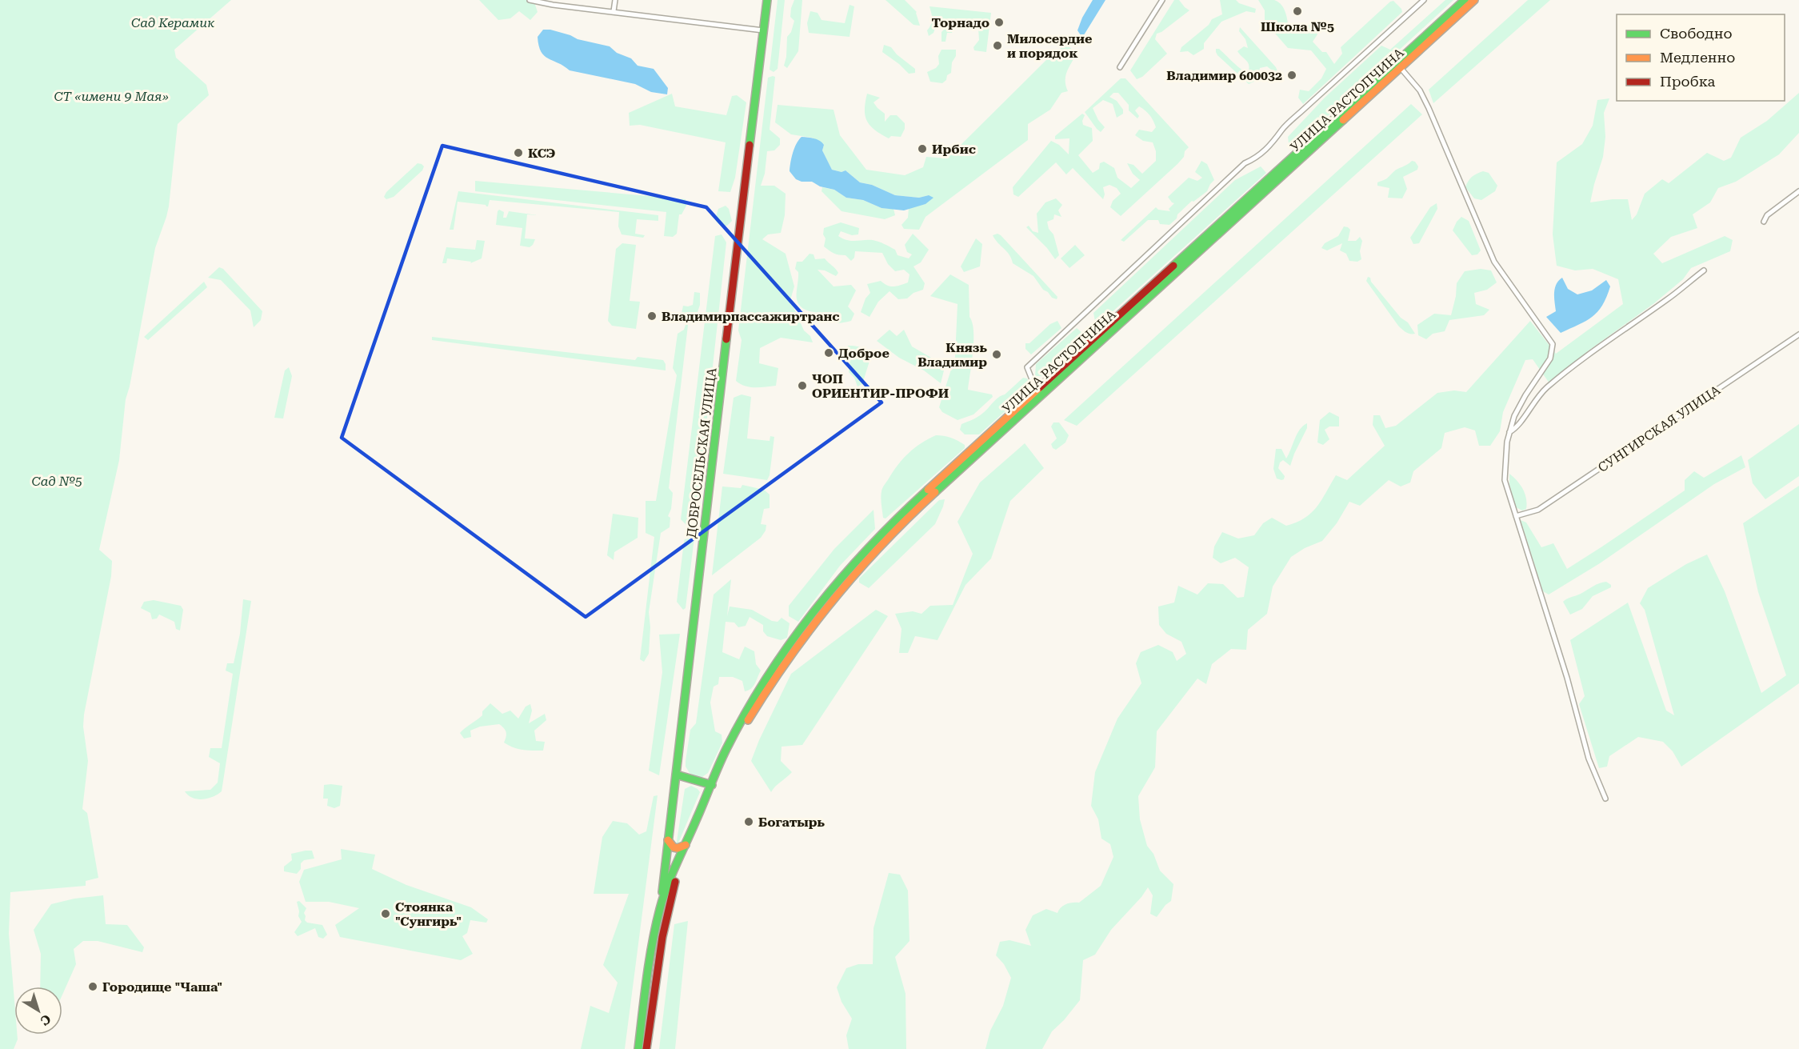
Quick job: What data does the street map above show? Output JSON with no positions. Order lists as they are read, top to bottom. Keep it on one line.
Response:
{"streets":{"main road":["УЛИЦА РАСТОПЧИНА","ДОБРОСЕЛЬСКАЯ УЛИЦА"],"street":["СУНГИРСКАЯ УЛИЦА"]},"crossings":[["УЛИЦА РАСТОПЧИНА","ДОБРОСЕЛЬСКАЯ УЛИЦА"]],"parks":["Сад Керамик","СТ «имени 9 Мая»","Сад №5"],"places":["Школа №5","Торнадо","Милосердие и порядок","Владимир 600032","Ирбис","КСЭ","Владимирпассажиртранс","Доброе","Князь Владимир","ЧОП ОРИЕНТИР-ПРОФИ","Богатырь","Стоянка \"Сунгирь\"","Городище \"Чаша\""],"legend":["Свободно","Медленно","Пробка"],"north":"bottom right"}
